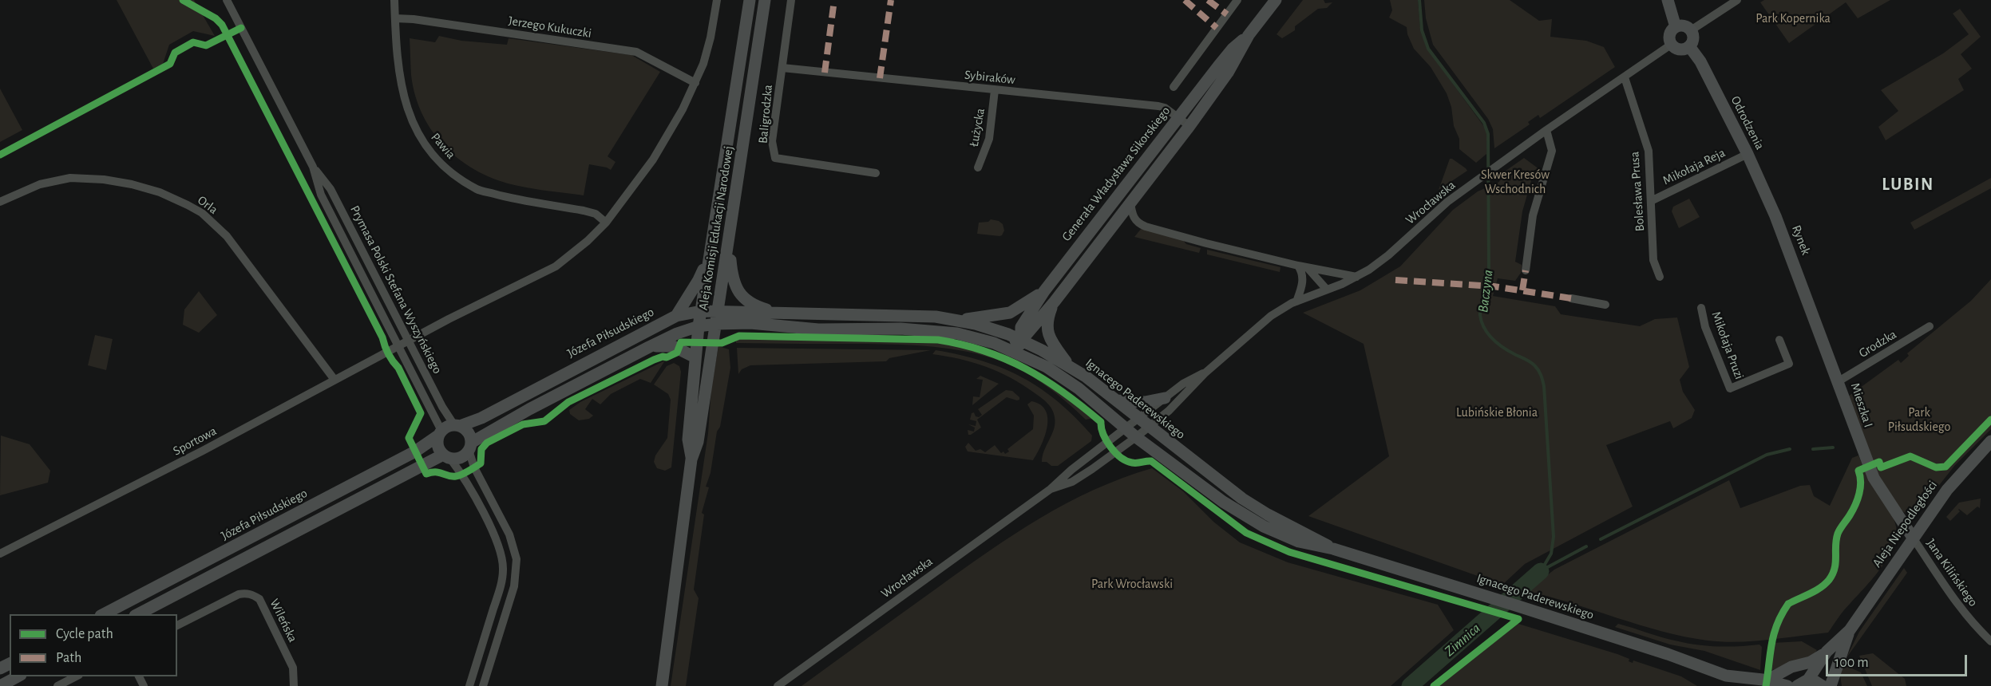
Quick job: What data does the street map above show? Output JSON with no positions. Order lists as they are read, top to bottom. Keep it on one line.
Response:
{"streets":{"street":["Jerzego Kukuczki","Sybiraków","Baligrodzka","Odrodzenia","Łużycka","Pawia","Mikołaja Reja","Generała Władysława Sikorskiego","Bolesława Prusa","Wrocławska","Orla","Aleja Komisji Edukacji Narodowej","Rynek","Prymasa Polski Stefana Wyszyńskiego","Józefa Piłsudskiego","Grodzka","Mikołaja Pruzi","Ignacego Paderewskiego","Mieszka I","Sportowa","Aleja Niepodległości","Jana Kilińskiego","Wileńska"]},"crossings":[["Jerzego Kukuczki","Pawia"],["Sybiraków","Baligrodzka"],["Sybiraków","Łużycka"],["Sybiraków","Generała Władysława Sikorskiego"],["Odrodzenia","Mikołaja Reja"],["Odrodzenia","Wrocławska"],["Odrodzenia","Rynek"],["Mikołaja Reja","Bolesława Prusa"],["Generała Władysława Sikorskiego","Ignacego Paderewskiego"],["Bolesława Prusa","Wrocławska"],["Wrocławska","Ignacego Paderewskiego"],["Orla","Sportowa"],["Aleja Komisji Edukacji Narodowej","Józefa Piłsudskiego"],["Aleja Komisji Edukacji Narodowej","Ignacego Paderewskiego"],["Rynek","Mieszka I"],["Prymasa Polski Stefana Wyszyńskiego","Józefa Piłsudskiego"],["Prymasa Polski Stefana Wyszyńskiego","Sportowa"],["Józefa Piłsudskiego","Ignacego Paderewskiego"],["Grodzka","Mieszka I"],["Mieszka I","Aleja Niepodległości"],["Mieszka I","Jana Kilińskiego"],["Aleja Niepodległości","Jana Kilińskiego"]],"districts":["LUBIN"],"water":["Baczyna","Zimnica"],"parks":["Park Kopernika","Skwer Kresów Wschodnich","Lubińskie Błonia","Park Piłsudskiego","Park Wrocławski"],"legend":["Cycle path","Path"],"scale_bar":"100 m"}
